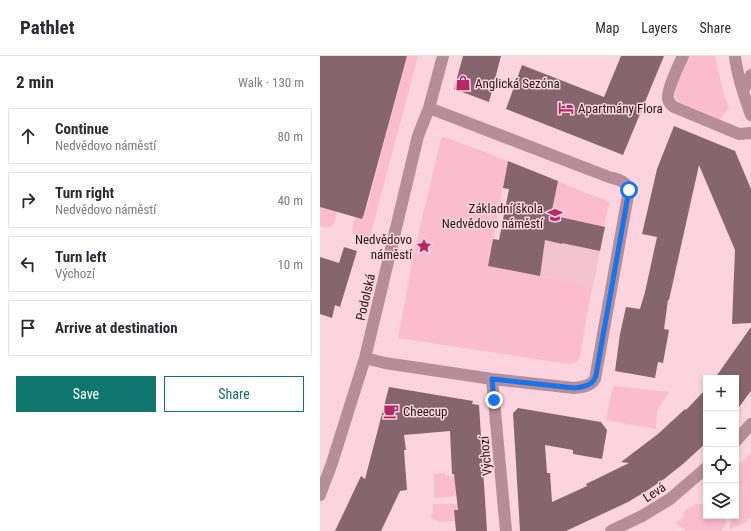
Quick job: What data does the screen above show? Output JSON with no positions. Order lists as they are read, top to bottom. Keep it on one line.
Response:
{"streets":{"street":["Podolská","Výchozí","Levá"]},"places":{"shop":["Anglická Sezóna"],"hotel":["Apartmány Flora"],"school or university":["Základní škola Nedvědovo náměstí"],"place":["Nedvědovo náměstí"],"cafe":["Cheecup"]},"page":{"header":"Pathlet","nav":["Map","Layers","Share"],"heading":["2 min","Walk · 130 m"],"list":[["Continue","Nedvědovo náměstí","80 m"],["Turn right","Nedvědovo náměstí","40 m"],["Turn left","Výchozí","10 m"],"Arrive at destination"],"buttons":["Save","Share"],"map_buttons":["+","−"]}}
